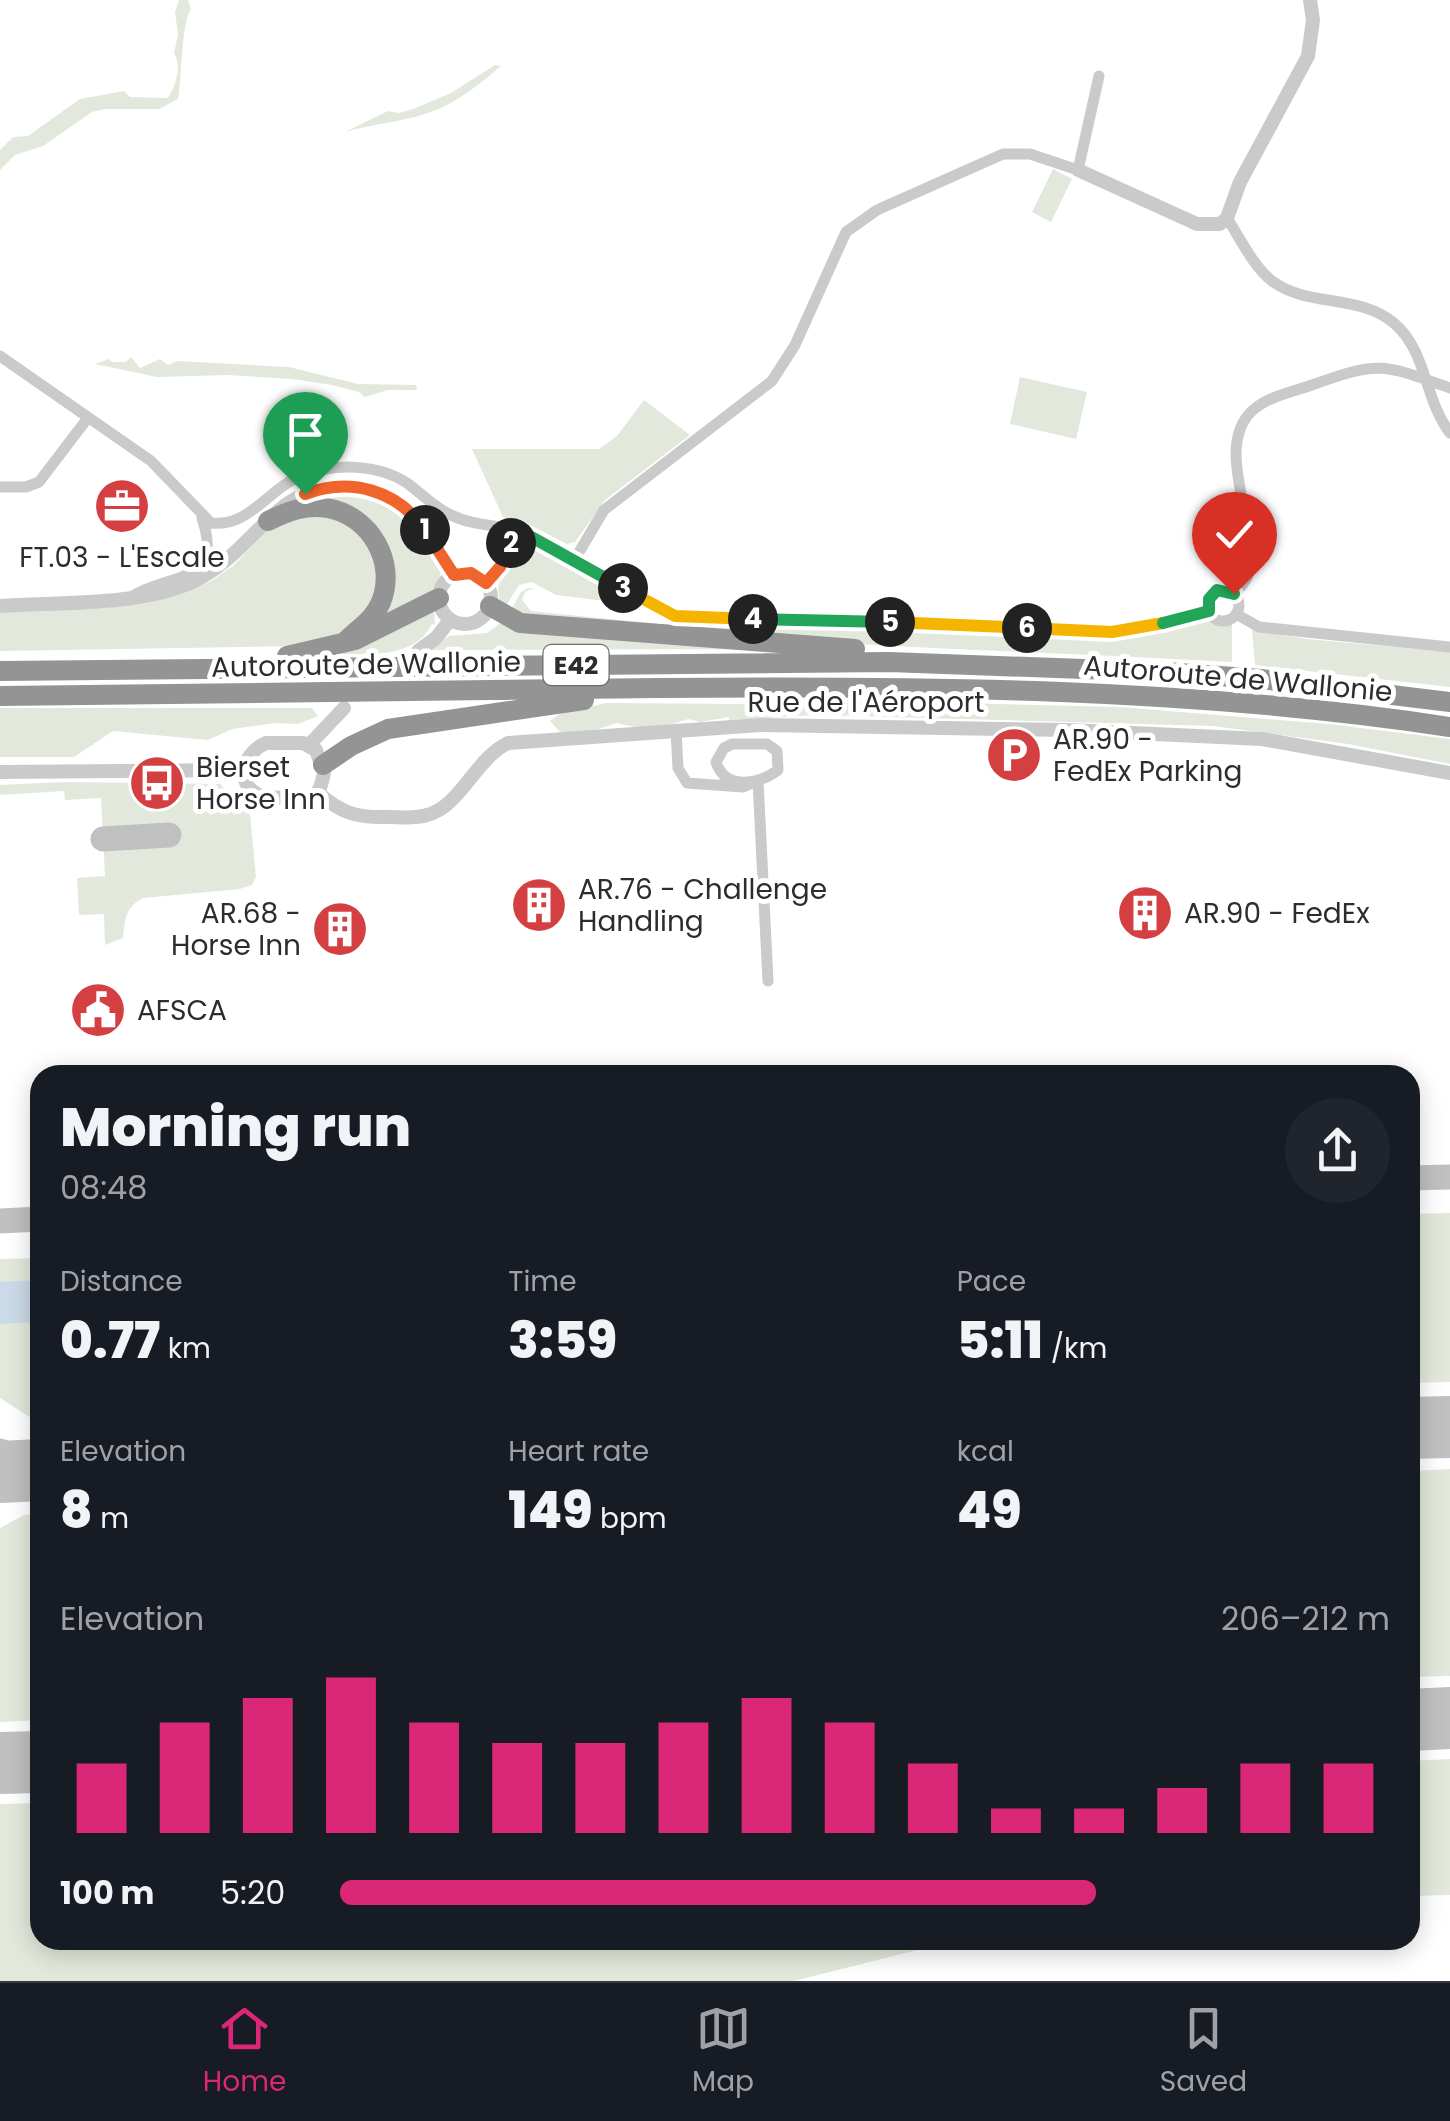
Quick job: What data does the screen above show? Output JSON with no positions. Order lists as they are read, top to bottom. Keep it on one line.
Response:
{"streets":{"highway":["Autoroute de Wallonie","E42"],"street":["Rue de l'Aéroport"]},"places":{"office":["FT.03 - L'Escale"],"parking":["AR.90 - FedEx Parking"],"bus stop":["Bierset Horse Inn"],"building":["AR.76 - Challenge Handling","AR.90 - FedEx","AR.68 - Horse Inn"],"public building":["AFSCA"]},"page":{"pins":["1","2","3","4","5","6"],"heading":["Morning run","08:48"],"stats":[["Distance","0.77 km"],["Time","3:59"],["Pace","5:11 /km"],["Elevation","8 m"],["Heart rate","149 bpm"],["kcal","49"]],"chart":["Elevation","206–212 m"],"list":[{"name":"100 m","note":"5:20"}],"tabs":["Home","Map","Saved"]}}
